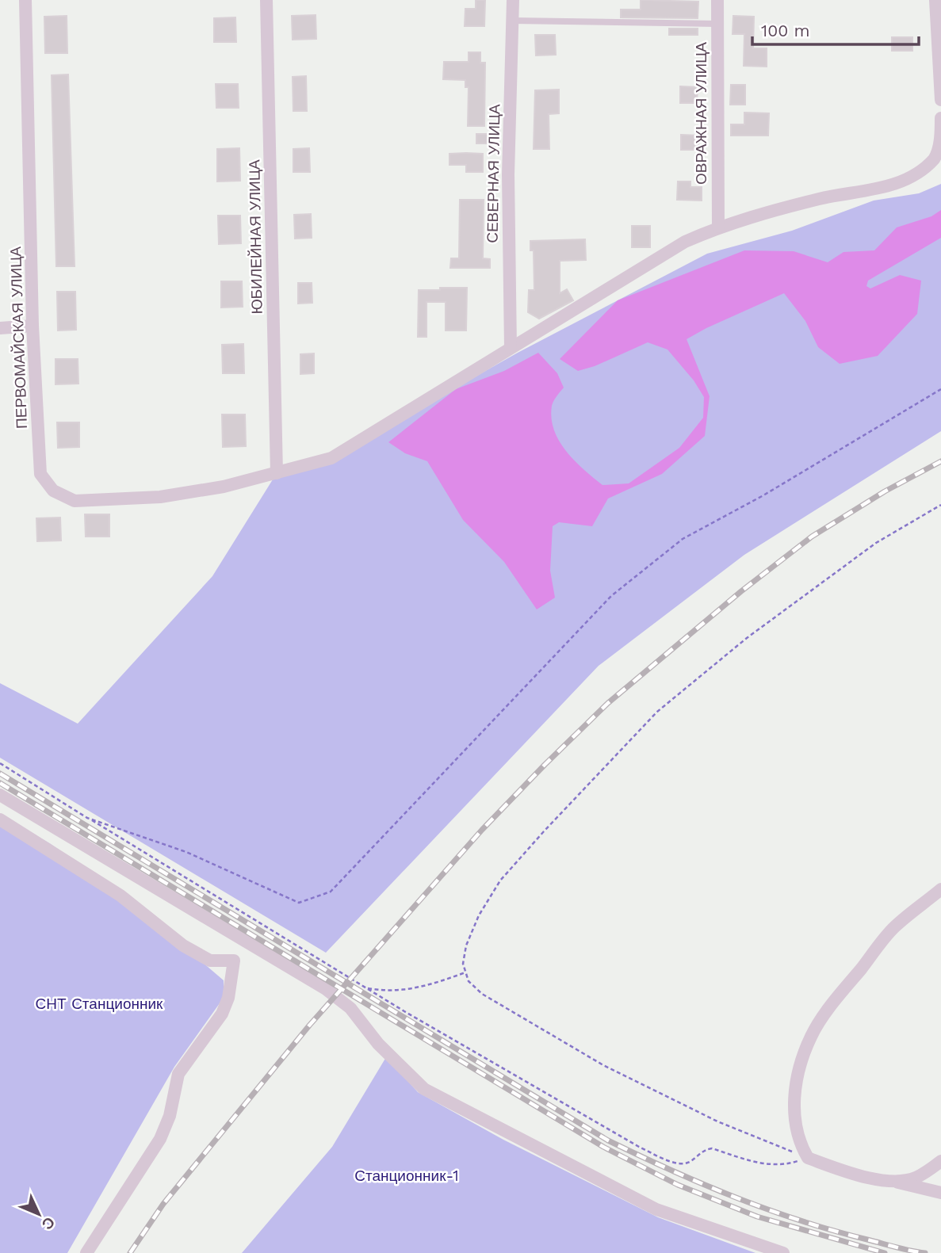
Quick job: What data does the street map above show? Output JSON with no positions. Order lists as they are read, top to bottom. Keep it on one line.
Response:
{"streets":{"street":["ОВРАЖНАЯ УЛИЦА","СЕВЕРНАЯ УЛИЦА","ЮБИЛЕЙНАЯ УЛИЦА","ПЕРВОМАЙСКАЯ УЛИЦА"]},"crossings":[["ЮБИЛЕЙНАЯ УЛИЦА","ПЕРВОМАЙСКАЯ УЛИЦА"]],"parks":["СНТ Станционник","Станционник-1"],"scale_bar":"100 m","north":"bottom right"}
